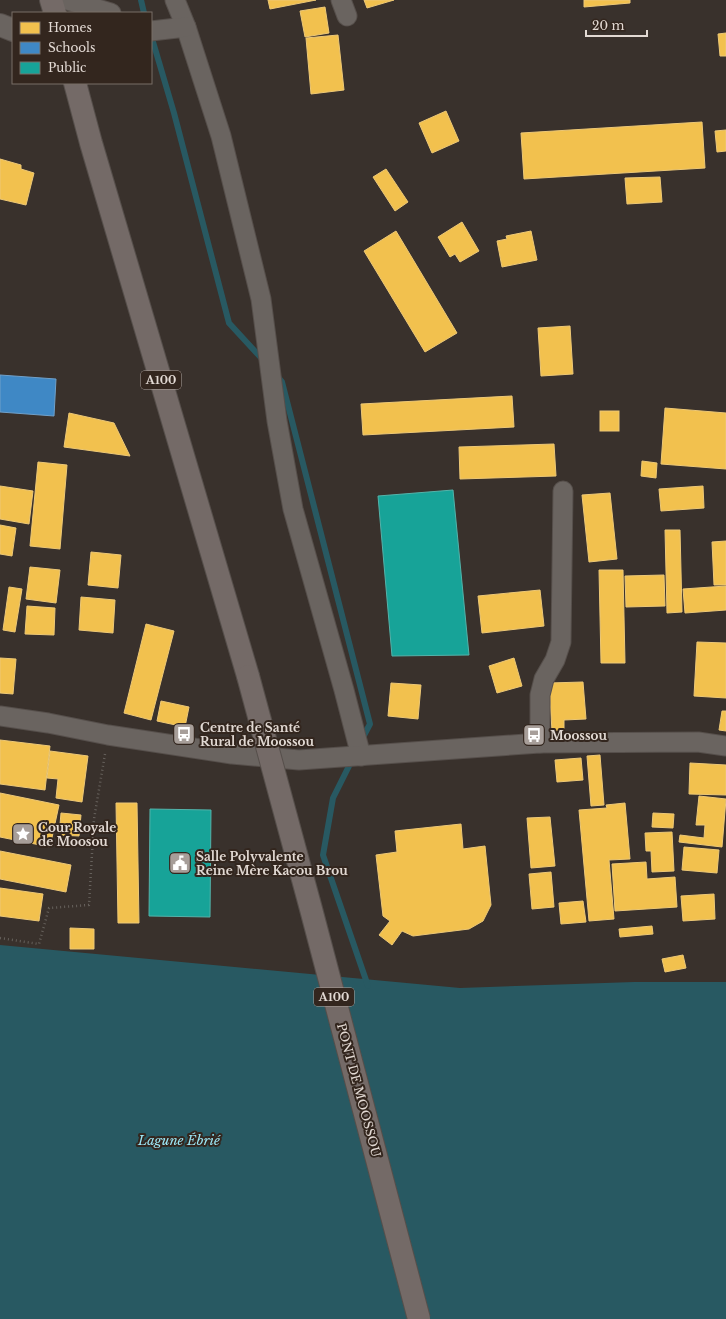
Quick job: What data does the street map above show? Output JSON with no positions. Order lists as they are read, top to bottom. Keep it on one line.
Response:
{"streets":{"highway":["A100","PONT DE MOOSSOU"]},"water":["Lagune Ébrié"],"places":{"bus stop":["Centre de Santé Rural de Moossou","Moossou"],"place":["Cour Royale de Moosou"],"public building":["Salle Polyvalente Reine Mère Kacou Brou"]},"legend":["Homes","Schools","Public"],"scale_bar":"20 m"}
